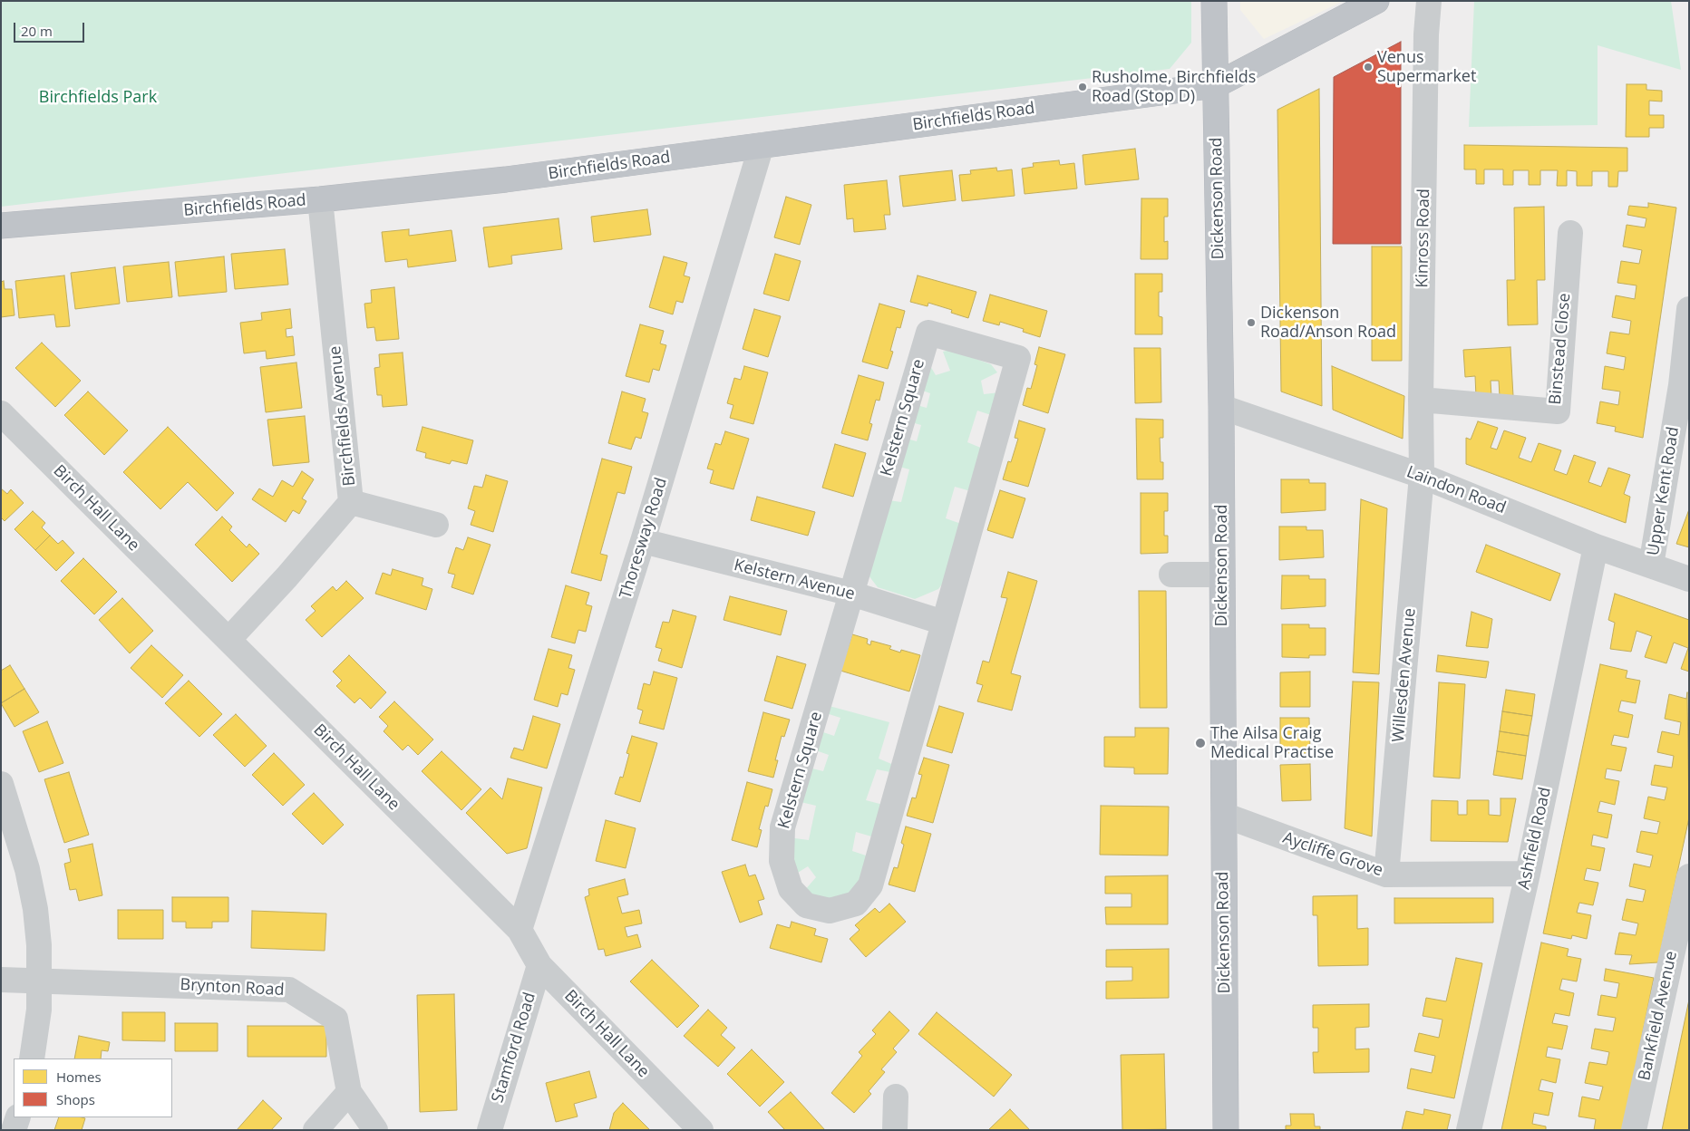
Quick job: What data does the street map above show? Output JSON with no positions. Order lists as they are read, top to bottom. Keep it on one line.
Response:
{"streets":{"highway":["Birchfields Road","Dickenson Road"],"street":["Kinross Road","Binstead Close","Birchfields Avenue","Kelstern Square","Laindon Road","Upper Kent Road","Birch Hall Lane","Thoresway Road","Kelstern Avenue","Willesden Avenue","Ashfield Road","Aycliffe Grove","Brynton Road","Bankfield Avenue","Stamford Road"]},"crossings":[["Birchfields Road","Dickenson Road"],["Birchfields Road","Birchfields Avenue"],["Birchfields Road","Thoresway Road"],["Dickenson Road","Laindon Road"],["Dickenson Road","Aycliffe Grove"],["Kinross Road","Binstead Close"],["Kinross Road","Laindon Road"],["Kinross Road","Willesden Avenue"],["Birchfields Avenue","Birch Hall Lane"],["Kelstern Square","Kelstern Avenue"],["Laindon Road","Upper Kent Road"],["Laindon Road","Willesden Avenue"],["Laindon Road","Ashfield Road"],["Birch Hall Lane","Thoresway Road"],["Birch Hall Lane","Stamford Road"],["Thoresway Road","Kelstern Avenue"],["Willesden Avenue","Aycliffe Grove"],["Ashfield Road","Aycliffe Grove"]],"parks":["Birchfields Park"],"places":["Venus Supermarket","Rusholme, Birchfields Road (Stop D)","Dickenson Road/Anson Road","The Ailsa Craig Medical Practise"],"legend":["Homes","Shops"],"scale_bar":"20 m"}
